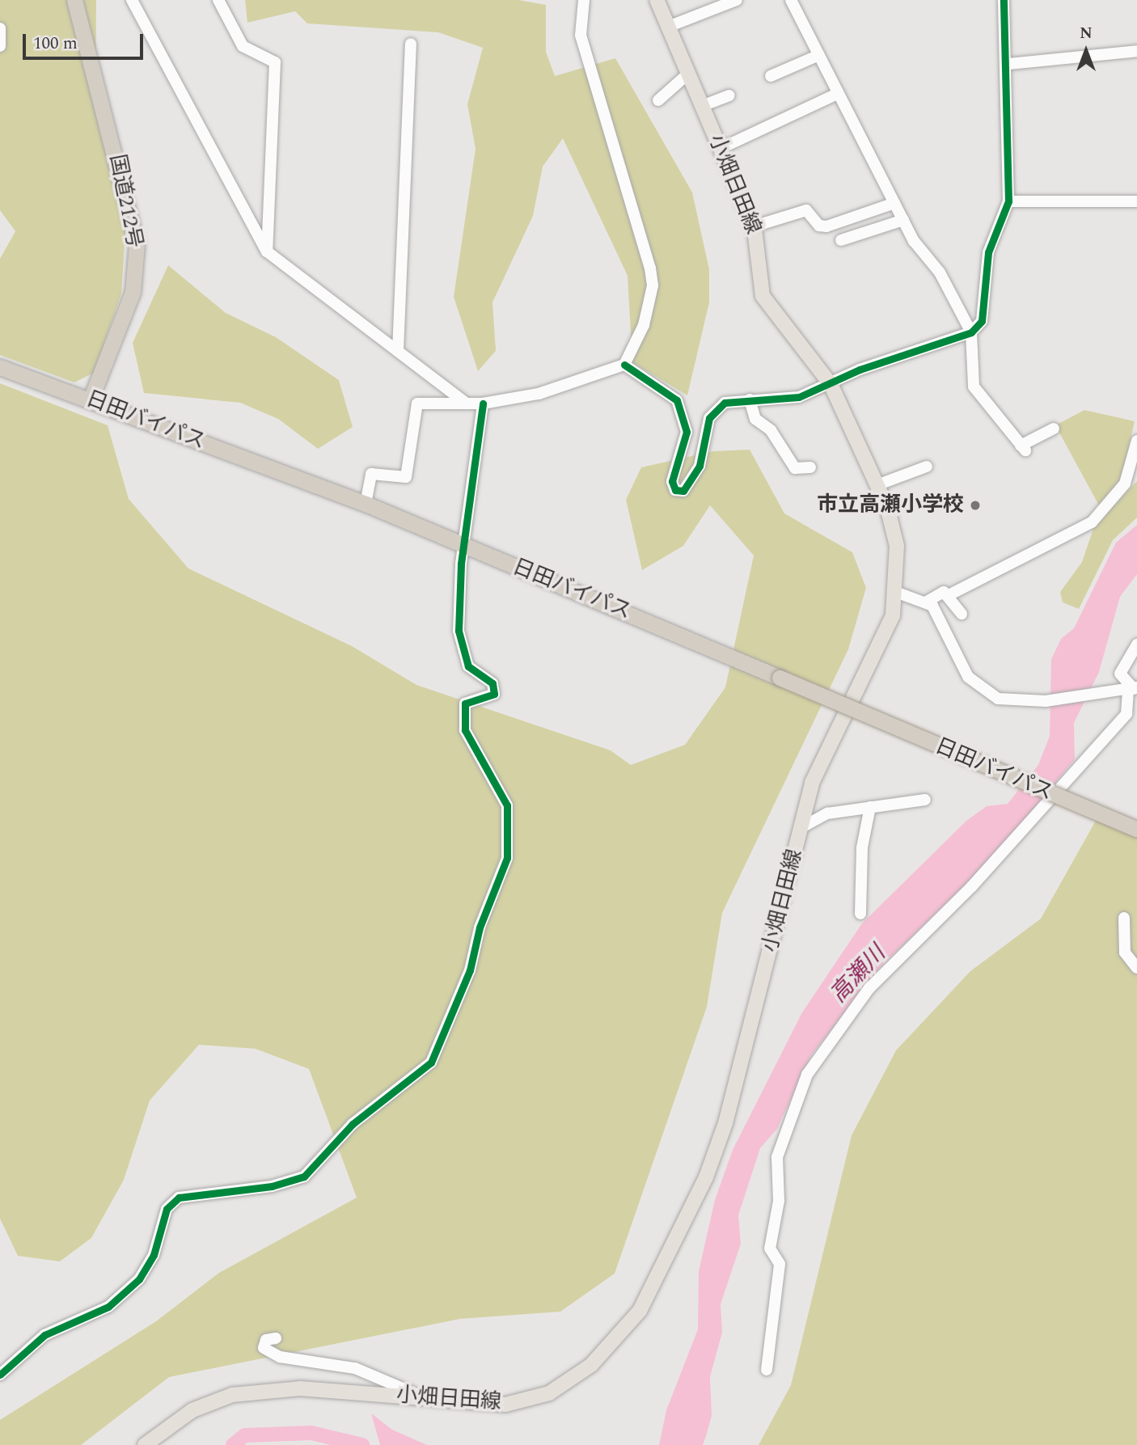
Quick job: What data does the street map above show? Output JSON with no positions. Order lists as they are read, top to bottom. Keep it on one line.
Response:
{"streets":{"highway":["国道212号","日田バイパス"],"main road":["小畑日田線"]},"crossings":[["国道212号","日田バイパス"]],"water":["高瀬川"],"places":["市立高瀬小学校"],"scale_bar":"100 m","north":"top"}
